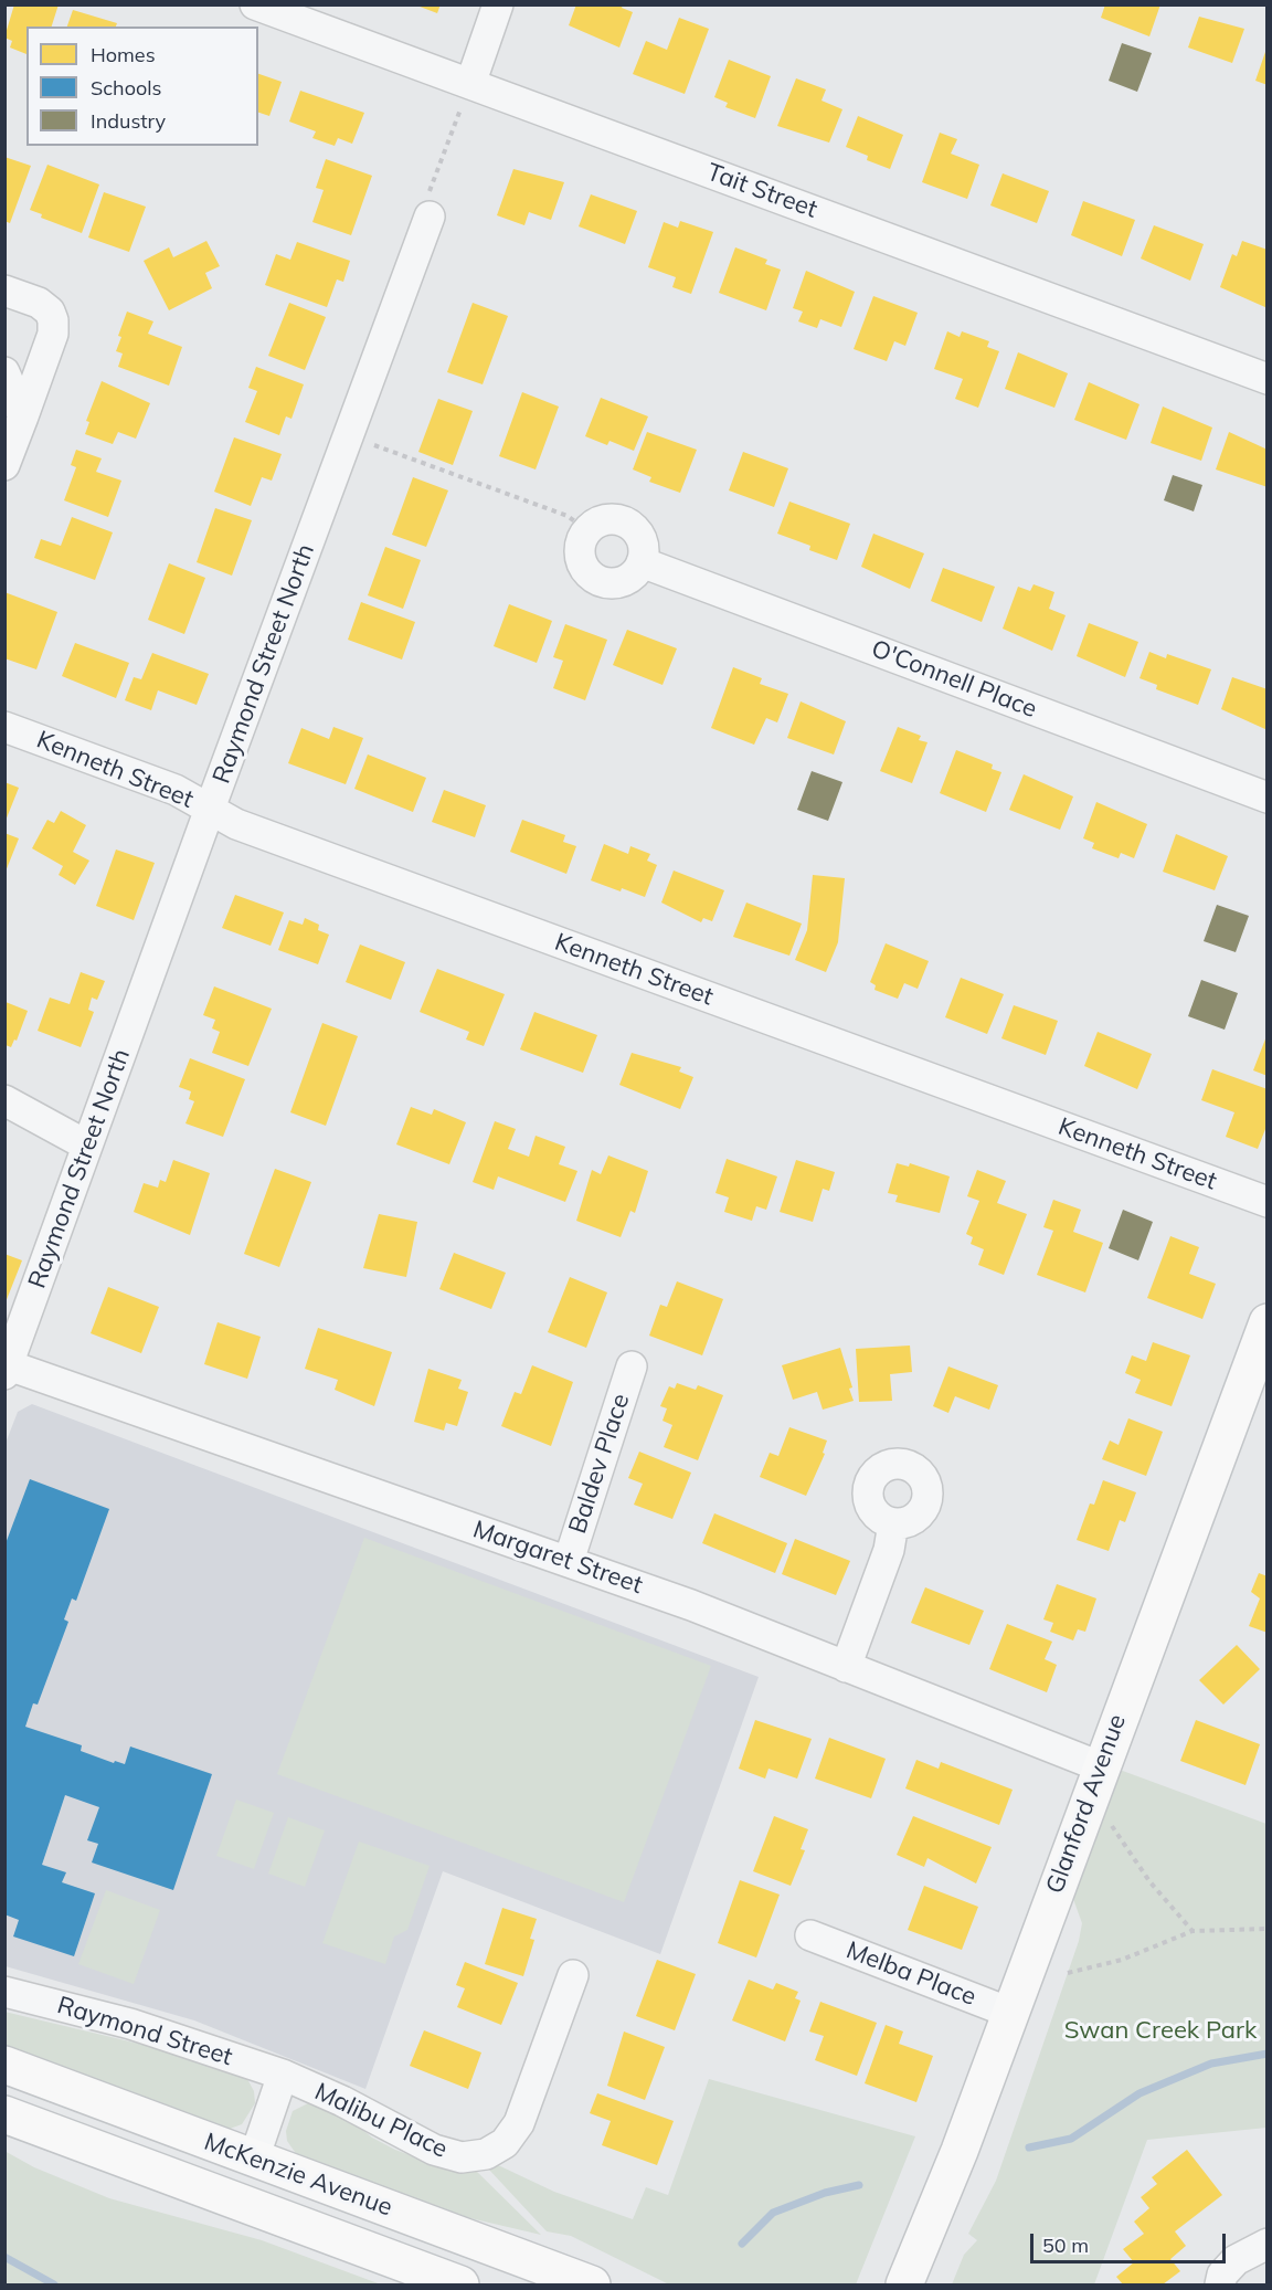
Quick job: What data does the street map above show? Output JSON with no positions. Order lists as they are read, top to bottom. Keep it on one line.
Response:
{"streets":{"main road":["Glanford Avenue","McKenzie Avenue"],"street":["Tait Street","Raymond Street North","O'Connell Place","Kenneth Street","Baldev Place","Margaret Street","Melba Place","Raymond Street","Malibu Place"]},"crossings":[["Raymond Street North","Kenneth Street"],["Raymond Street North","Margaret Street"],["Baldev Place","Margaret Street"],["Margaret Street","Glanford Avenue"],["Glanford Avenue","Melba Place"],["Raymond Street","Malibu Place"],["Malibu Place","McKenzie Avenue"]],"parks":["Swan Creek Park"],"legend":["Homes","Schools","Industry"],"scale_bar":"50 m"}
